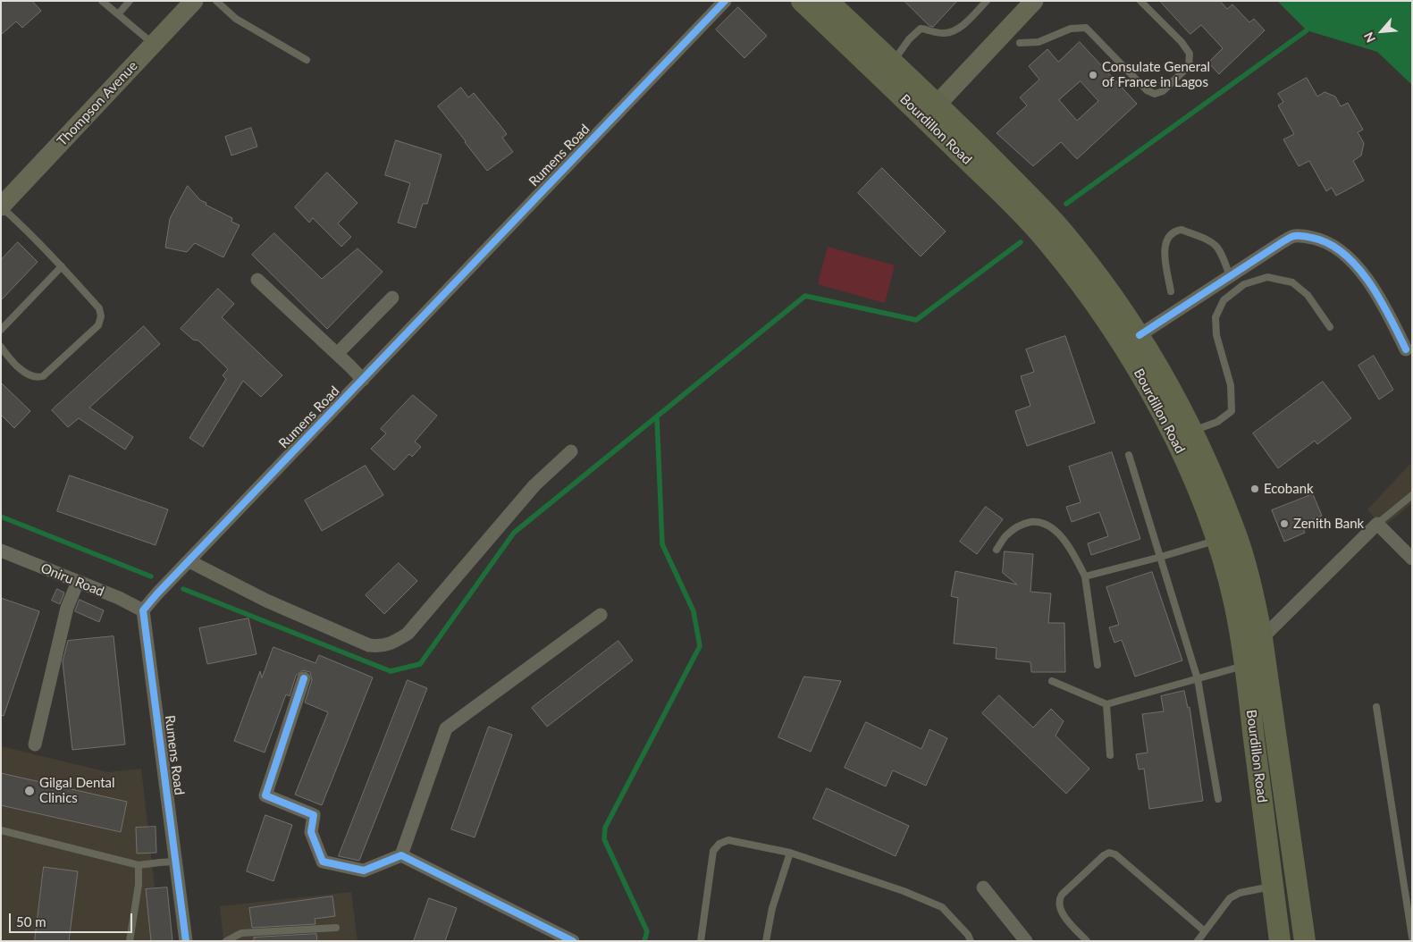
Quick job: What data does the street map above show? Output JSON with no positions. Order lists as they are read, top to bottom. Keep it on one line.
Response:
{"streets":{"main road":["Bourdillon Road"],"street":["Thompson Avenue","Rumens Road","Oniru Road"]},"crossings":[["Rumens Road","Oniru Road"]],"places":["Consulate General of France in Lagos","Ecobank","Zenith Bank","Gilgal Dental Clinics"],"scale_bar":"50 m","north":"bottom left"}
